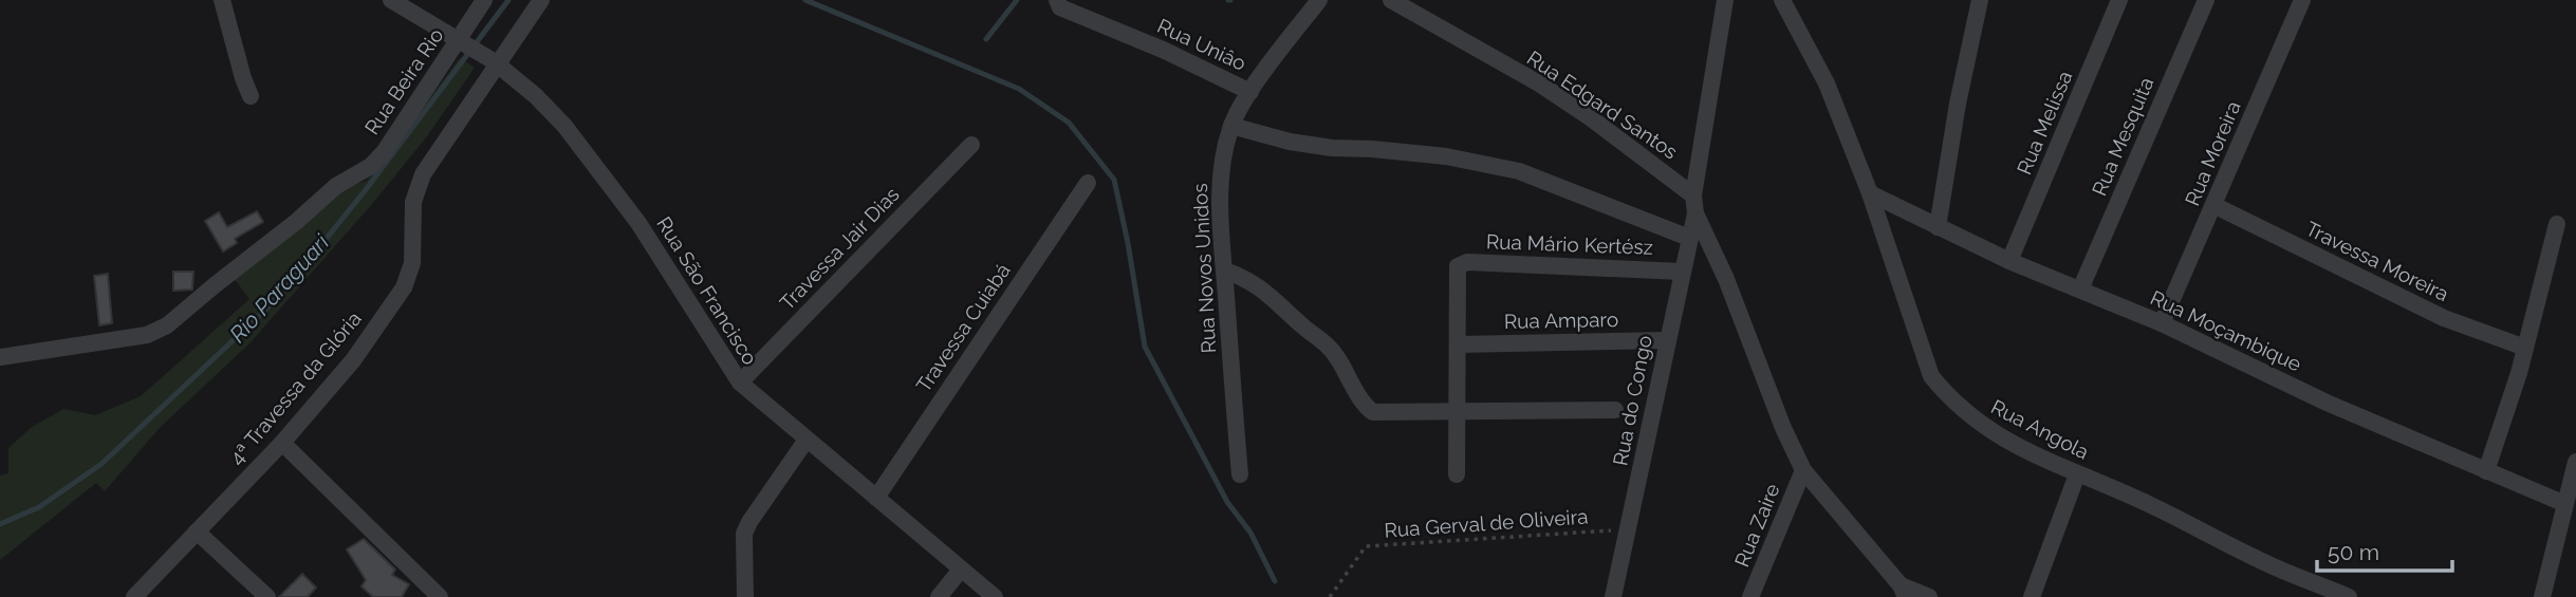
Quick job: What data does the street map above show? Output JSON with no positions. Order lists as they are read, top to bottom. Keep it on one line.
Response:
{"streets":{"street":["Rua Uniâo","Rua Beira Rio","Rua Edgard Santos","Rua Melissa","Rua Mesquita","Rua Moreira","Rua Mário Kertész","Travessa Jair Dias","Travessa Moreira","Rua Novos Unidos","Rua São Francisco","Rua Amparo","Travessa Cuiabá","Rua Moçambique","4ª Travessa da Glória","Rua do Congo","Rua Angola","Rua Zaire"],"path":["Rua Gerval de Oliveira"]},"crossings":[["Rua Uniâo","Rua Novos Unidos"],["Rua Beira Rio","Rua São Francisco"],["Rua Melissa","Rua Moçambique"],["Rua Mesquita","Rua Moçambique"],["Rua Moreira","Travessa Moreira"],["Rua Moreira","Rua Moçambique"],["Rua Mário Kertész","Rua Amparo"],["Rua Mário Kertész","Rua do Congo"],["Travessa Jair Dias","Rua São Francisco"],["Rua São Francisco","Travessa Cuiabá"],["Rua São Francisco","4ª Travessa da Glória"],["Rua Amparo","Rua do Congo"],["Rua Moçambique","Rua Angola"],["Rua do Congo","Rua Gerval de Oliveira"]],"water":["Rio Paraguari"],"scale_bar":"50 m"}
